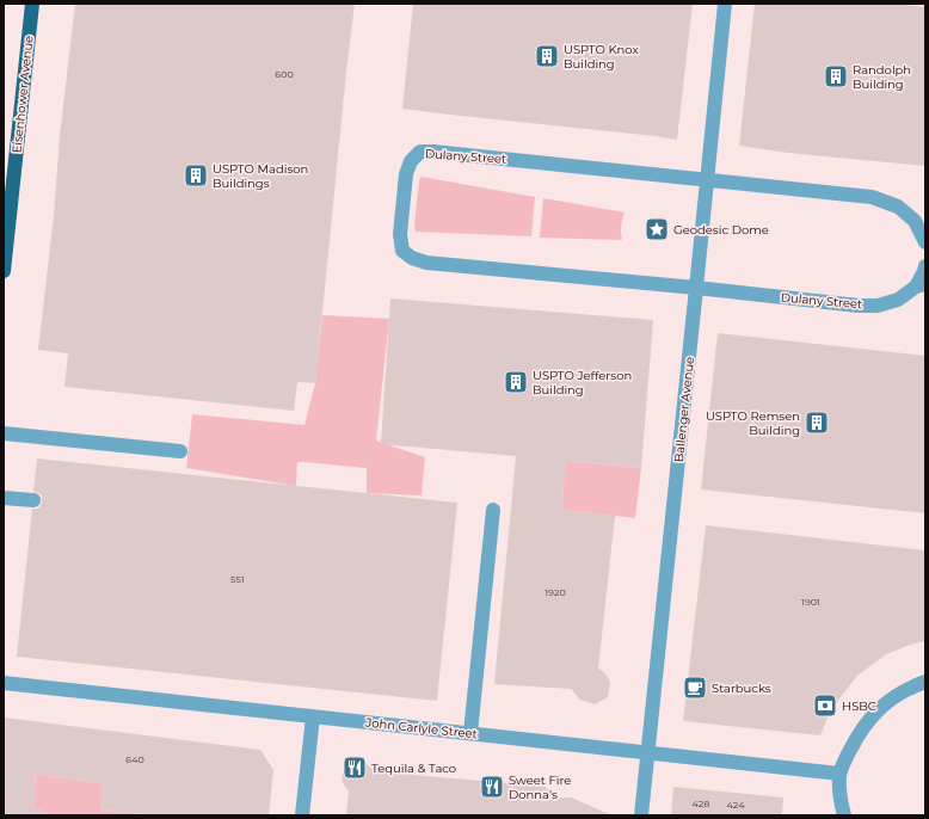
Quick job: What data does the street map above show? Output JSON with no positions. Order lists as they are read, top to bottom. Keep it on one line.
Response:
{"streets":{"main road":["Eisenhower Avenue"],"street":["Dulany Street","Ballenger Avenue","John Carlyle Street"]},"crossings":[["Dulany Street","Ballenger Avenue"],["Ballenger Avenue","John Carlyle Street"]],"places":{"building":["USPTO Knox Building","Randolph Building","USPTO Madison Buildings","USPTO Jefferson Building","USPTO Remsen Building"],"place":["Geodesic Dome"],"cafe":["Starbucks"],"bank":["HSBC"],"restaurant":["Tequila & Taco","Sweet Fire Donna's"]},"house_numbers":["600","551","1920","1901","640","428","424"]}
